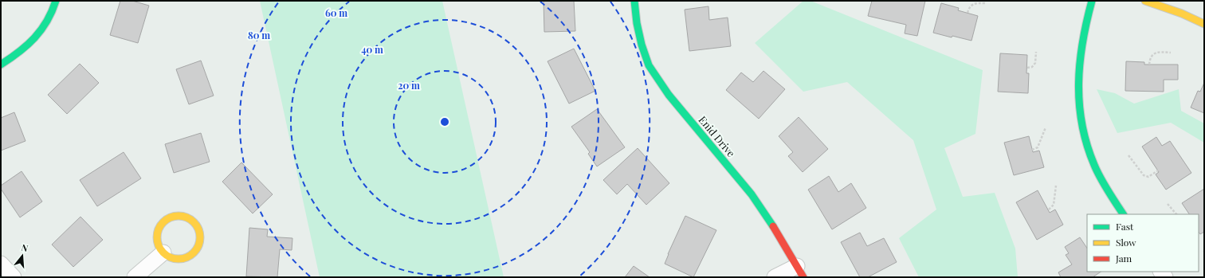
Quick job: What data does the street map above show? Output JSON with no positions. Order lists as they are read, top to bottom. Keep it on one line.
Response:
{"streets":{"street":["Enid Drive"]},"legend":["Fast","Slow","Jam"],"north":"top","rings":["60 m","80 m","40 m","20 m"]}
